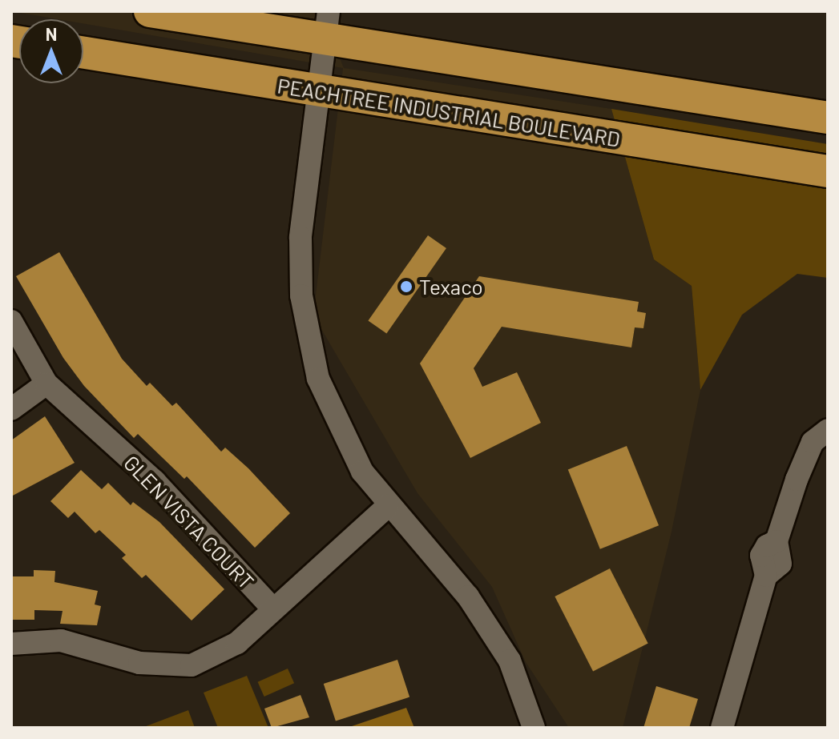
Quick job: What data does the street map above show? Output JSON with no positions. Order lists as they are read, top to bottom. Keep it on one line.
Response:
{"streets":{"highway":["PEACHTREE INDUSTRIAL BOULEVARD"],"street":["GLEN VISTA COURT"]},"places":["Texaco"],"north":"top"}
